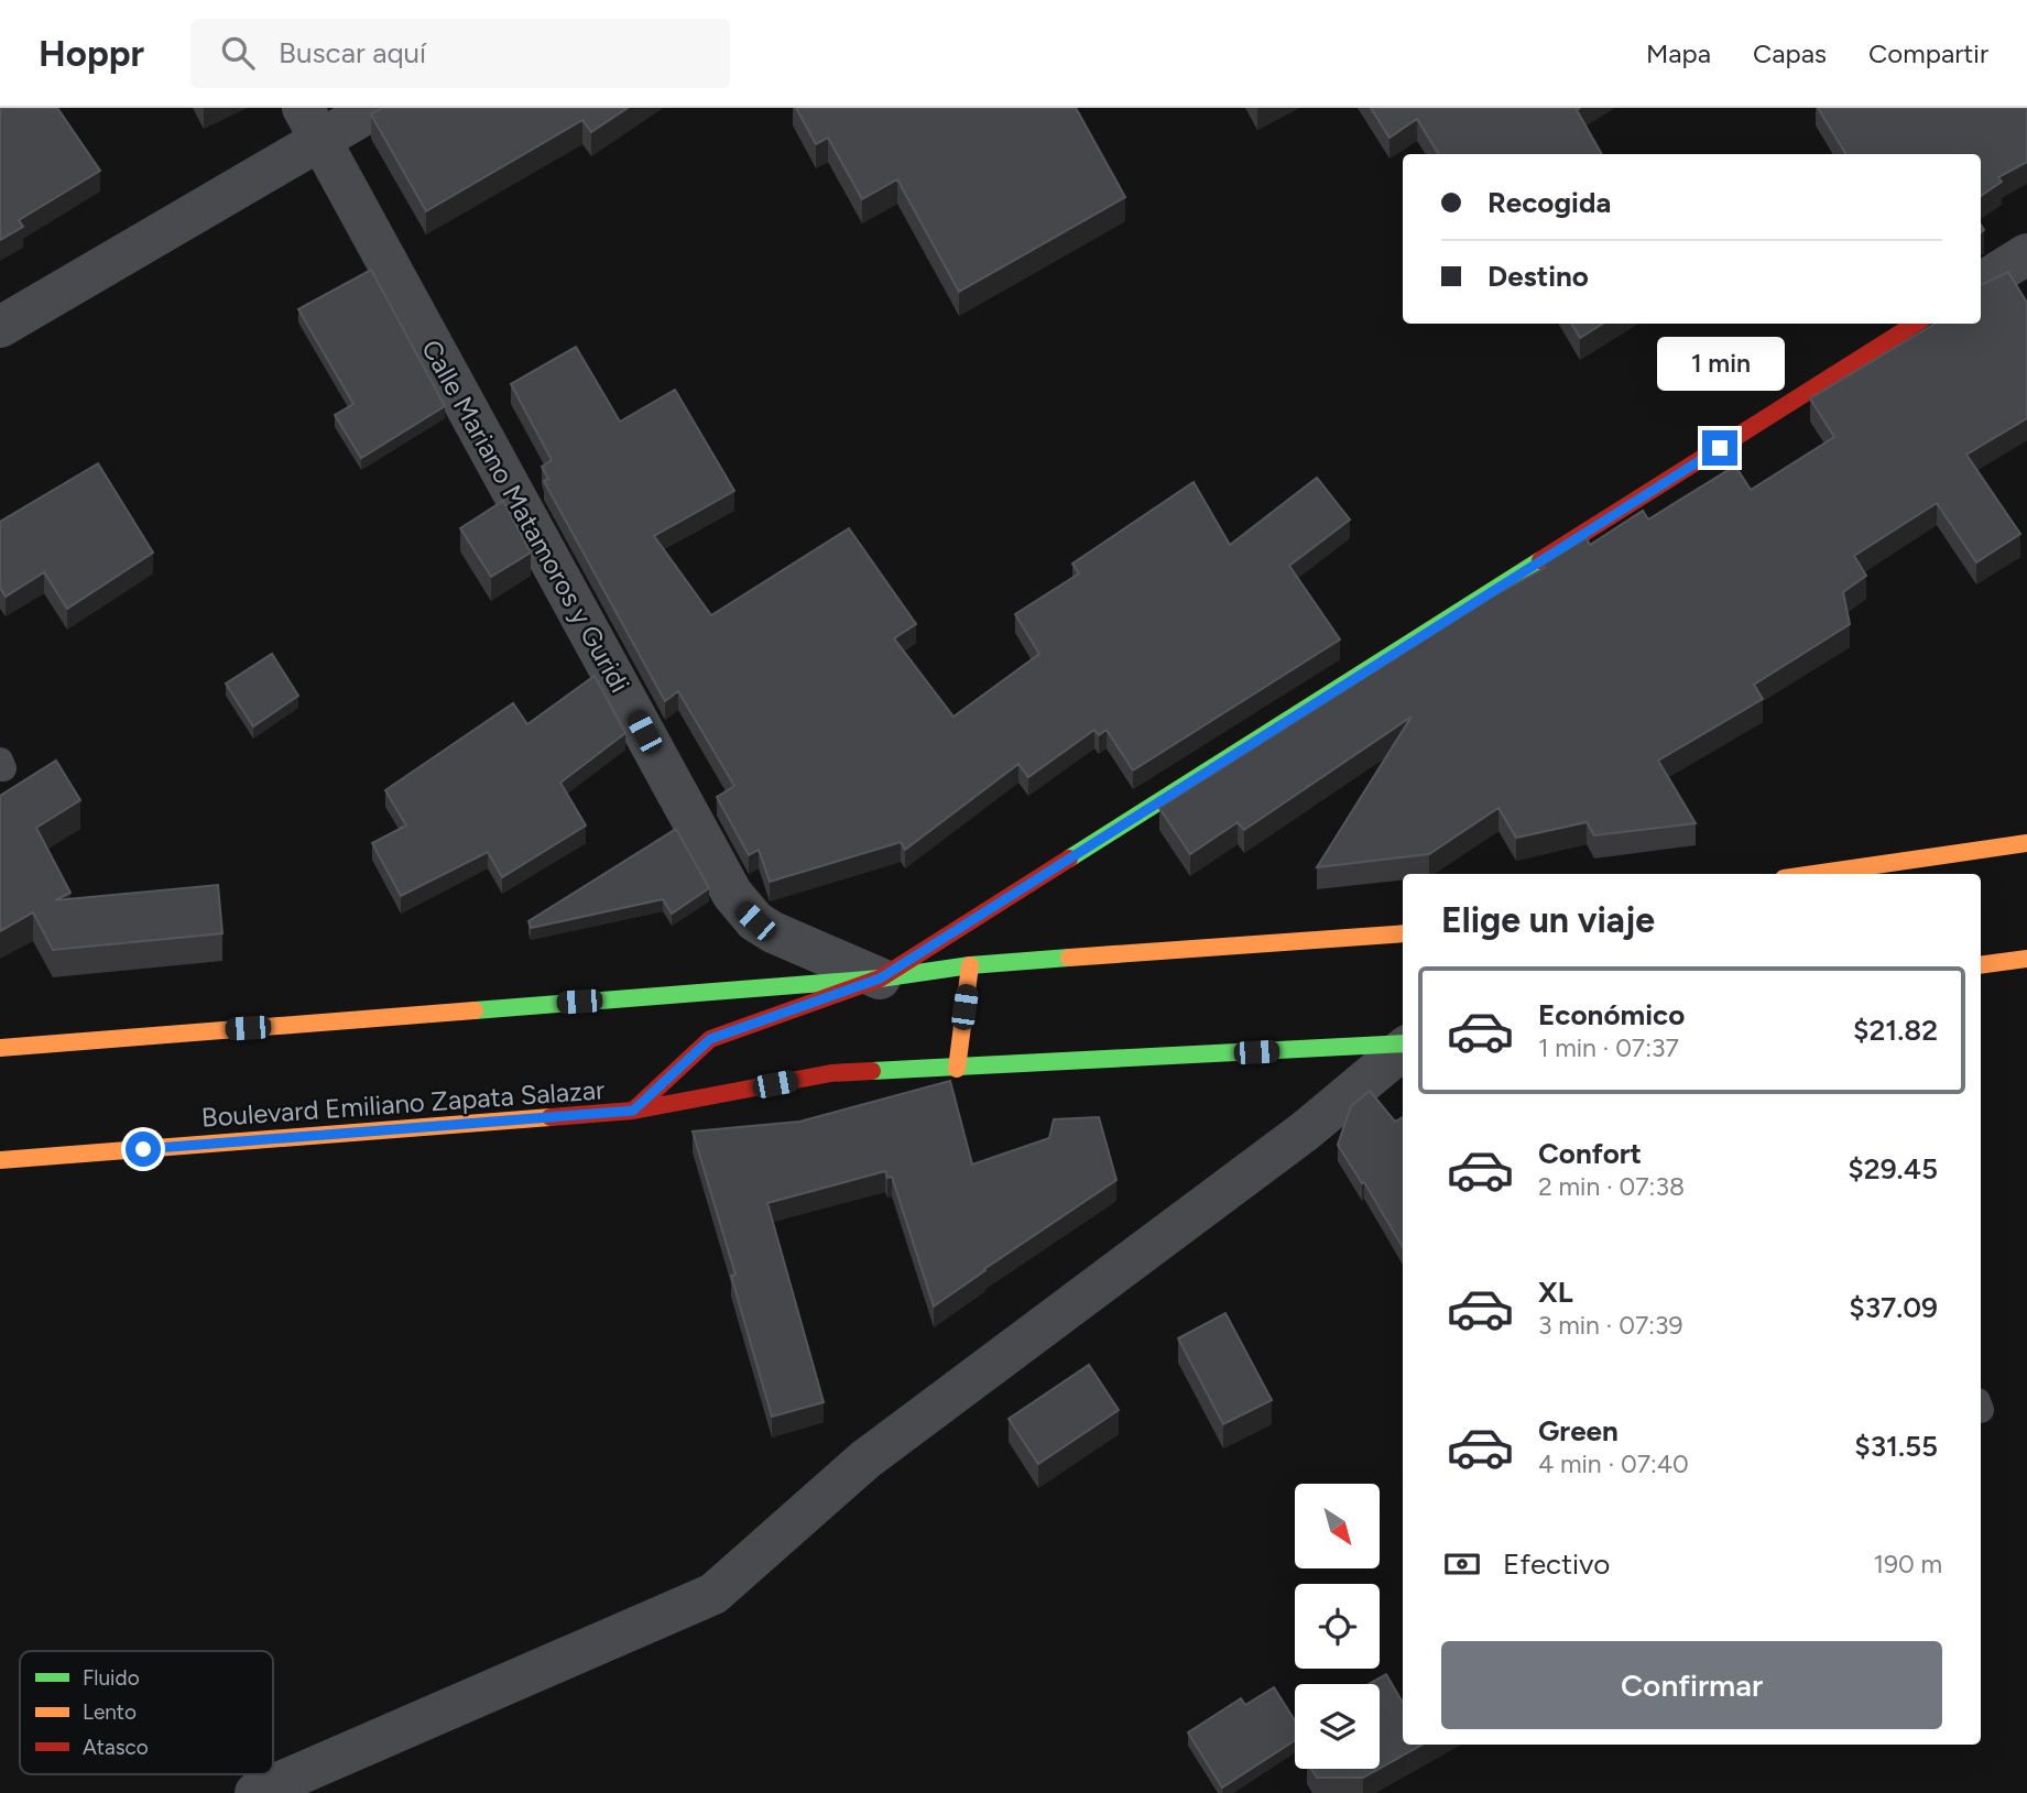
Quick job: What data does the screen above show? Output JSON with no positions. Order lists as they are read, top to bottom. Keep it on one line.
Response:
{"streets":{"main road":["Boulevard Emiliano Zapata Salazar"],"street":["Calle Mariano Matamoros y Guridi"]},"legend":["Fluido","Lento","Atasco"],"north":"bottom right","page":{"header":"Hoppr","search":"Buscar aquí","nav":["Mapa","Capas","Compartir"],"banner":["Recogida","Destino"],"bubble":"1 min","heading":"Elige un viaje","list":[{"name":"Económico","note":"1 min · 07:37","value":"$21.82"},{"name":"Confort","note":"2 min · 07:38","value":"$29.45"},{"name":"XL","note":"3 min · 07:39","value":"$37.09"},{"name":"Green","note":"4 min · 07:40","value":"$31.55"}],"pay":["Efectivo","190 m"],"buttons":"Confirmar"}}
